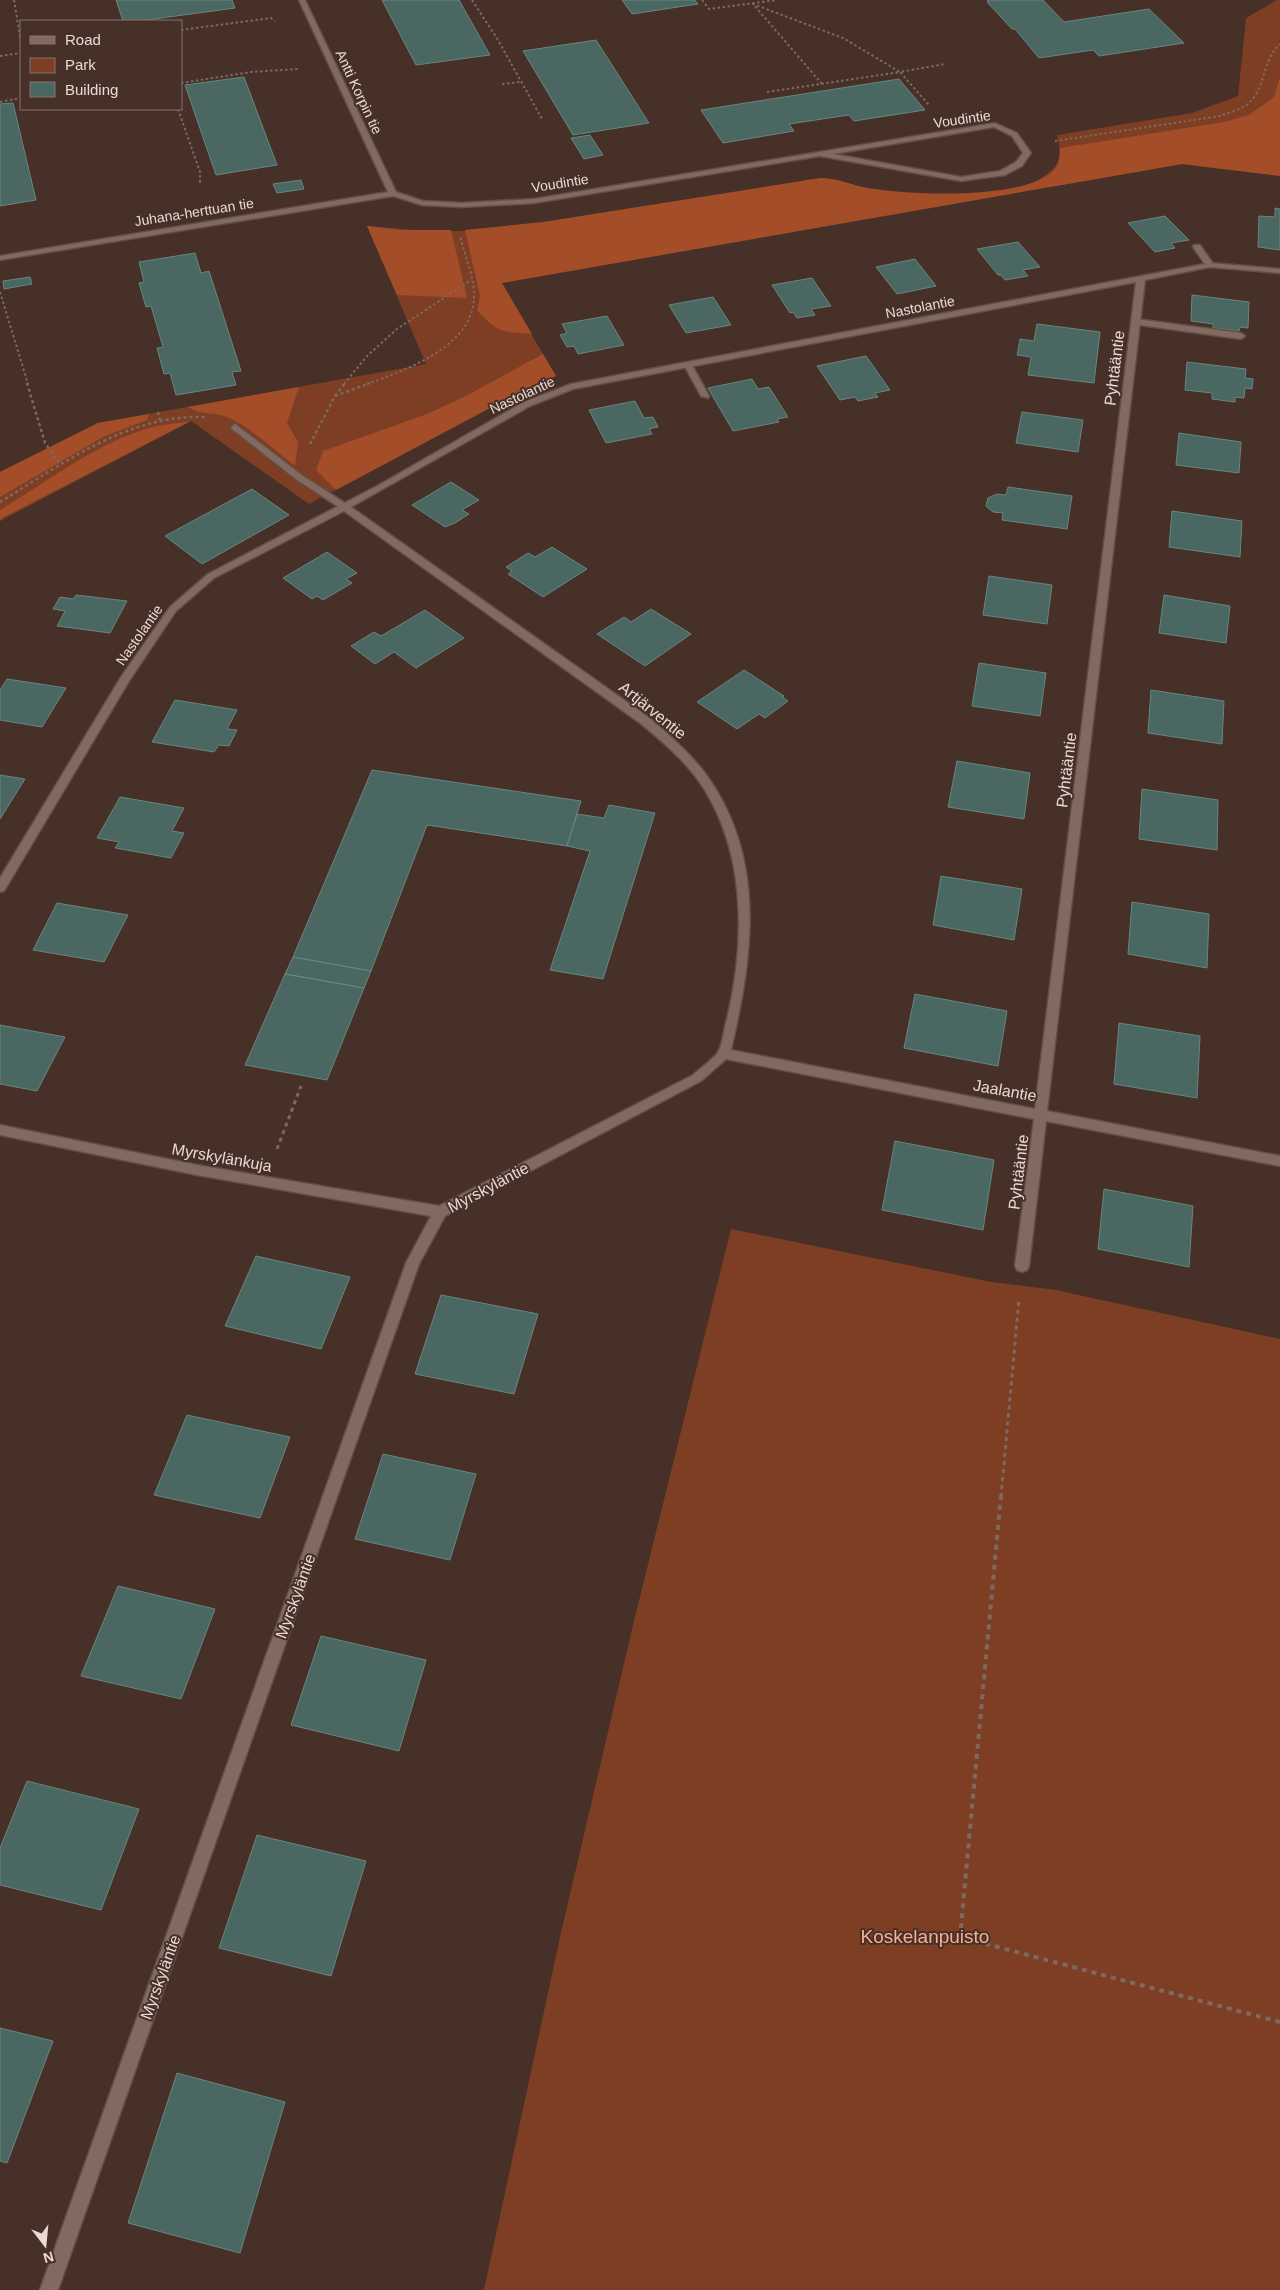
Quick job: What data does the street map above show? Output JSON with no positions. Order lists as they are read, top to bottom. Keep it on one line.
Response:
{"streets":{"street":["Antti Korpin tie","Voudintie","Juhana-herttuan tie","Nastolantie","Pyhtääntie","Artjärventie","Jaalantie","Myrskylänkuja","Myrskyläntie"]},"crossings":[["Antti Korpin tie","Voudintie"],["Antti Korpin tie","Juhana-herttuan tie"],["Voudintie","Juhana-herttuan tie"],["Nastolantie","Pyhtääntie"],["Nastolantie","Artjärventie"],["Pyhtääntie","Jaalantie"],["Artjärventie","Jaalantie"],["Artjärventie","Myrskyläntie"],["Jaalantie","Myrskyläntie"],["Myrskylänkuja","Myrskyläntie"]],"parks":["Koskelanpuisto"],"legend":["Road","Park","Building"],"north":"bottom"}
